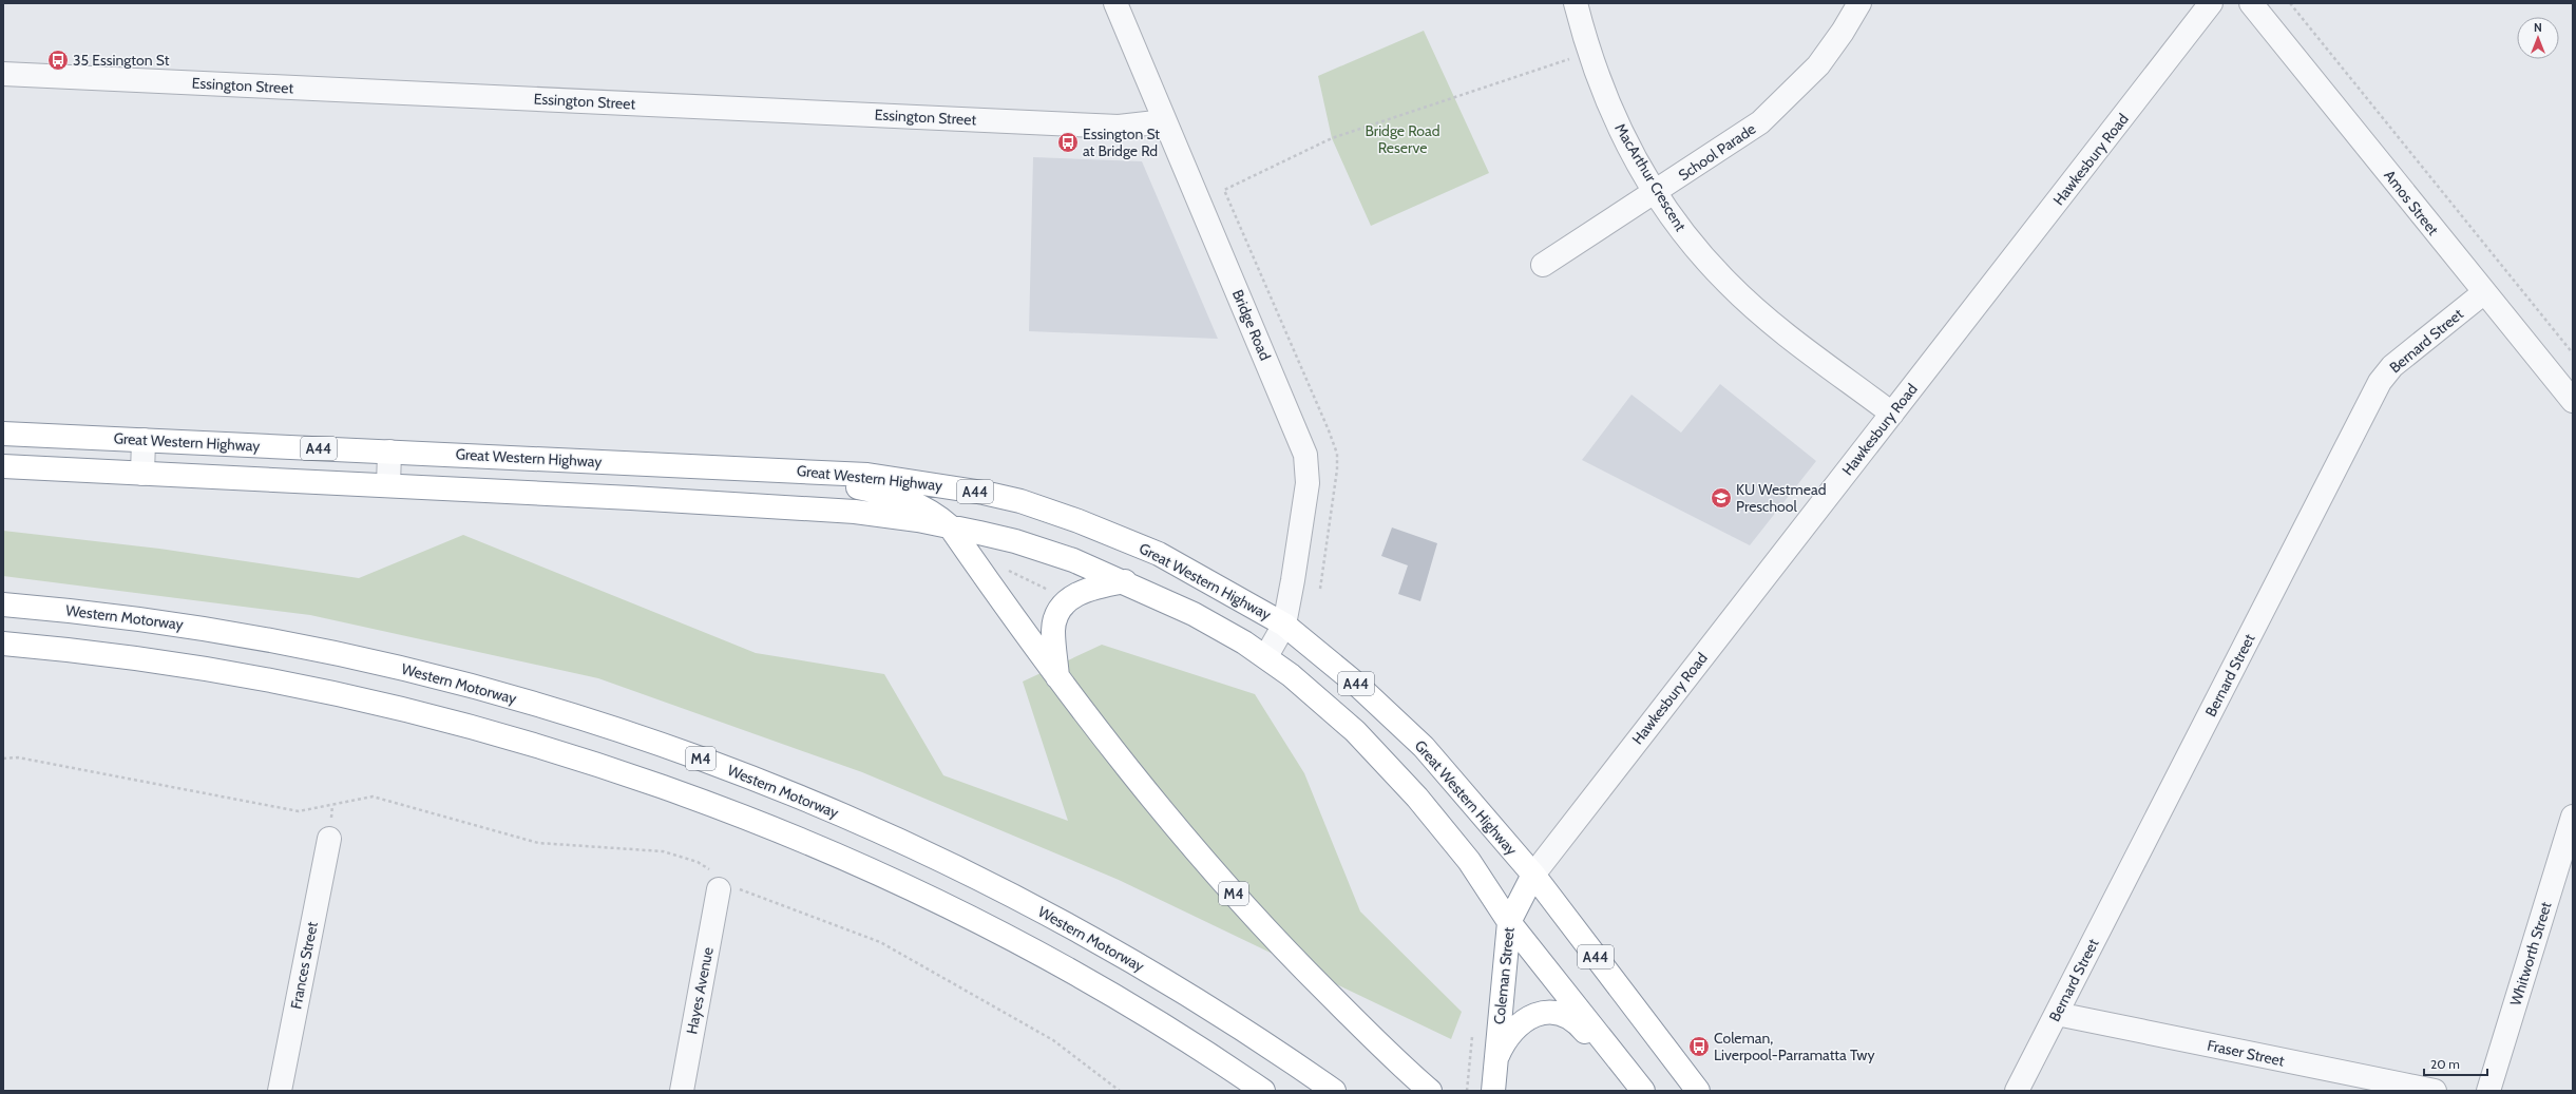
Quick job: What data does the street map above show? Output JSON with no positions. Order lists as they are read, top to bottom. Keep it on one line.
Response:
{"streets":{"highway":["Great Western Highway","A44","Western Motorway","M4","Coleman Street"],"street":["Essington Street","School Parade","Hawkesbury Road","MacArthur Crescent","Amos Street","Bridge Road","Bernard Street","Whitworth Street","Frances Street","Hayes Avenue","Fraser Street"]},"crossings":[["Essington Street","Bridge Road"],["School Parade","MacArthur Crescent"],["Hawkesbury Road","MacArthur Crescent"],["Hawkesbury Road","Great Western Highway"],["Hawkesbury Road","Coleman Street"],["Amos Street","Bernard Street"],["Bridge Road","Great Western Highway"],["Bridge Road","A44"],["Bernard Street","Fraser Street"],["Great Western Highway","Coleman Street"],["A44","Coleman Street"]],"parks":["Bridge Road Reserve"],"places":{"bus stop":["35 Essington St","Essington St at Bridge Rd","Coleman, Liverpool-Parramatta Twy"],"school or university":["KU Westmead Preschool"]},"scale_bar":"20 m","north":"top"}
